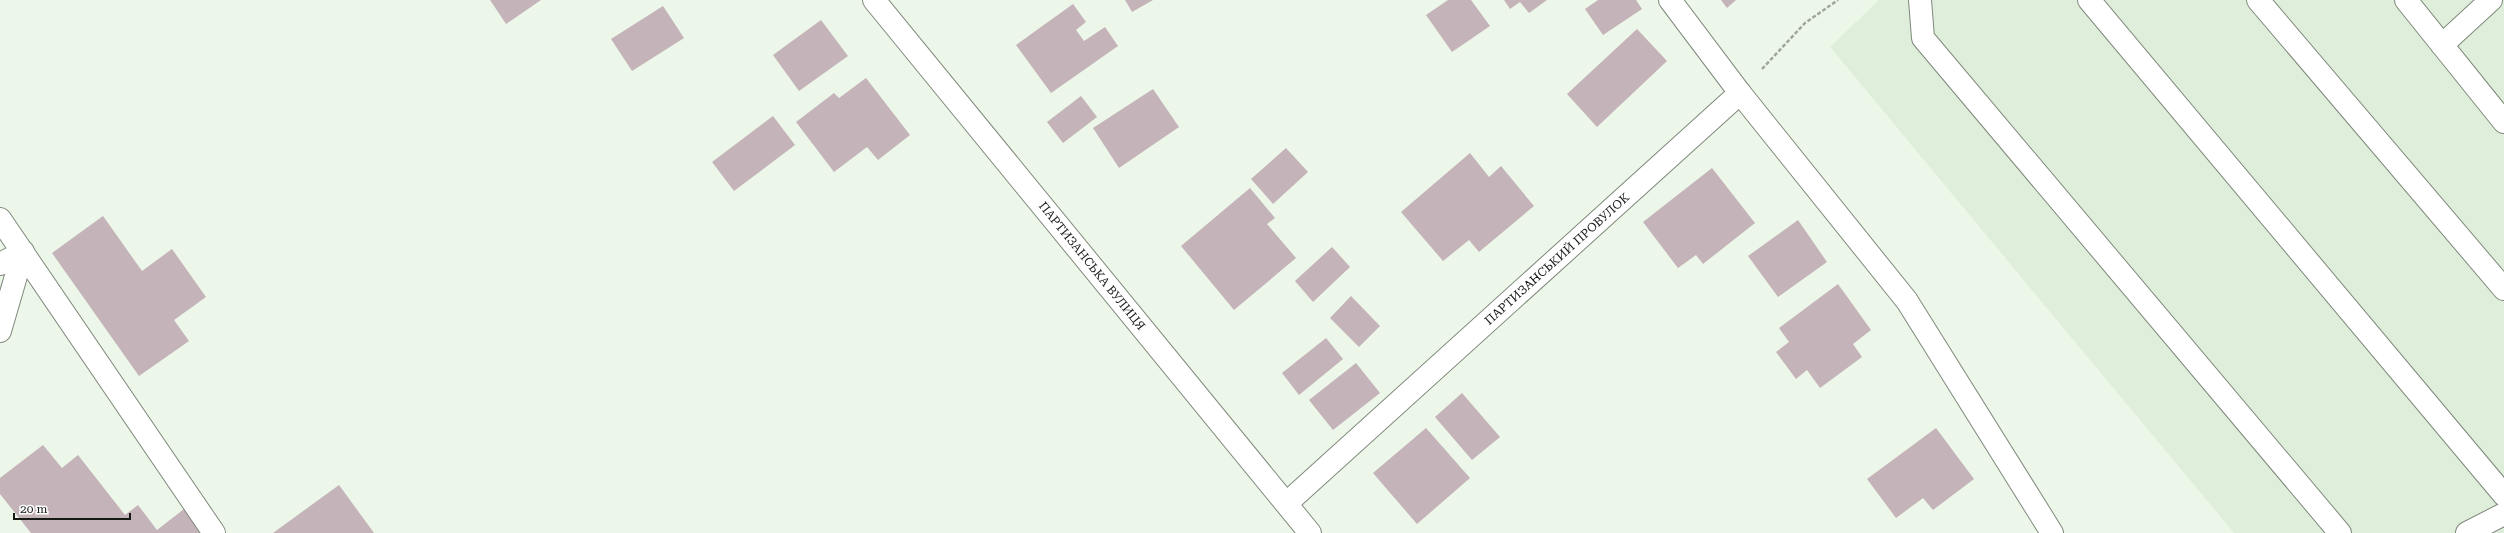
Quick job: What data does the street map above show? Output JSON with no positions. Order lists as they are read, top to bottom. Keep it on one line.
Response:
{"streets":{"street":["ПАРТИЗАНСЬКИЙ ПРОВУЛОК","ПАРТИЗАНСЬКА ВУЛИЦЯ"]},"crossings":[["ПАРТИЗАНСЬКИЙ ПРОВУЛОК","ПАРТИЗАНСЬКА ВУЛИЦЯ"]],"scale_bar":"20 m"}
